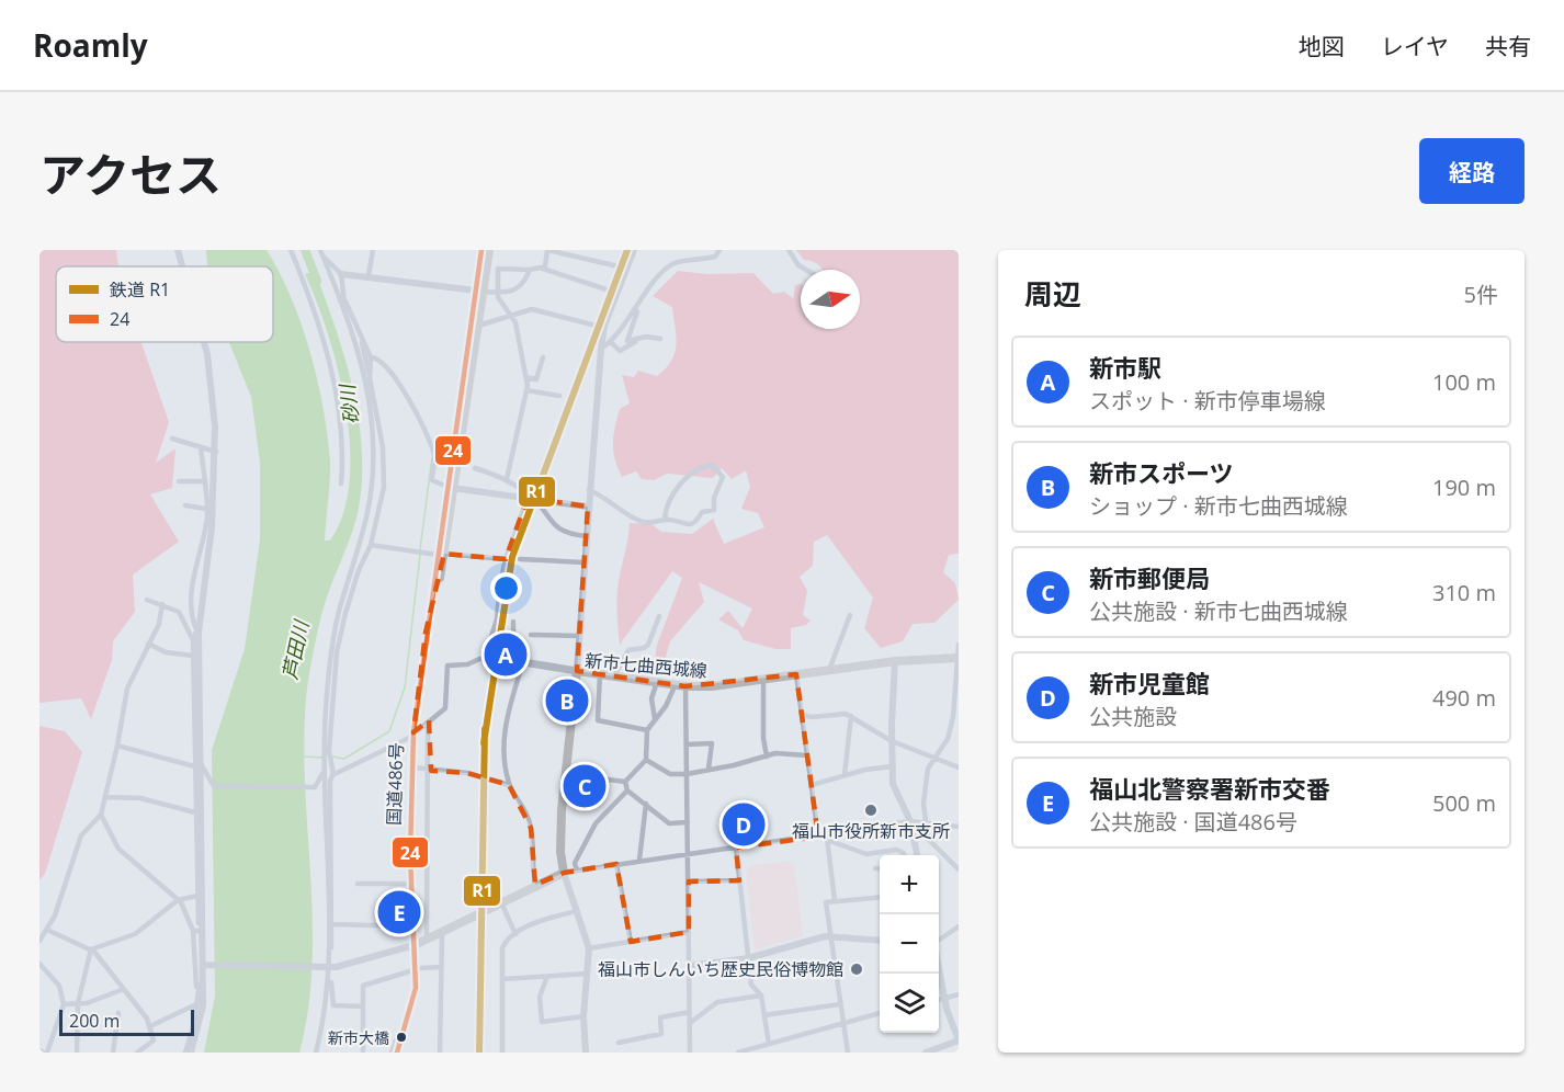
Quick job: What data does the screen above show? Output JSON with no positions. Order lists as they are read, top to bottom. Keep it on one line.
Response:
{"streets":{"highway":["国道486号"],"main road":["新市七曲西城線"]},"water":["砂川","芦田川"],"places":["福山市役所新市支所","福山市しんいち歴史民俗博物館","新市大橋"],"lines":["rail line R1","transit line 24"],"legend":["鉄道 R1","24"],"scale_bar":"200 m","north":"right","page":{"header":"Roamly","nav":["地図","レイヤ","共有"],"title":"アクセス","buttons":"経路","heading":["周辺","5件"],"list":[{"mark":"A","name":"新市駅","note":"スポット · 新市停車場線","value":"100 m"},{"mark":"B","name":"新市スポーツ","note":"ショップ · 新市七曲西城線","value":"190 m"},{"mark":"C","name":"新市郵便局","note":"公共施設 · 新市七曲西城線","value":"310 m"},{"mark":"D","name":"新市児童館","note":"公共施設","value":"490 m"},{"mark":"E","name":"福山北警察署新市交番","note":"公共施設 · 国道486号","value":"500 m"}],"pins":["A","B","C","D","E"],"map_buttons":["+","−"],"scale":"200 m"}}
